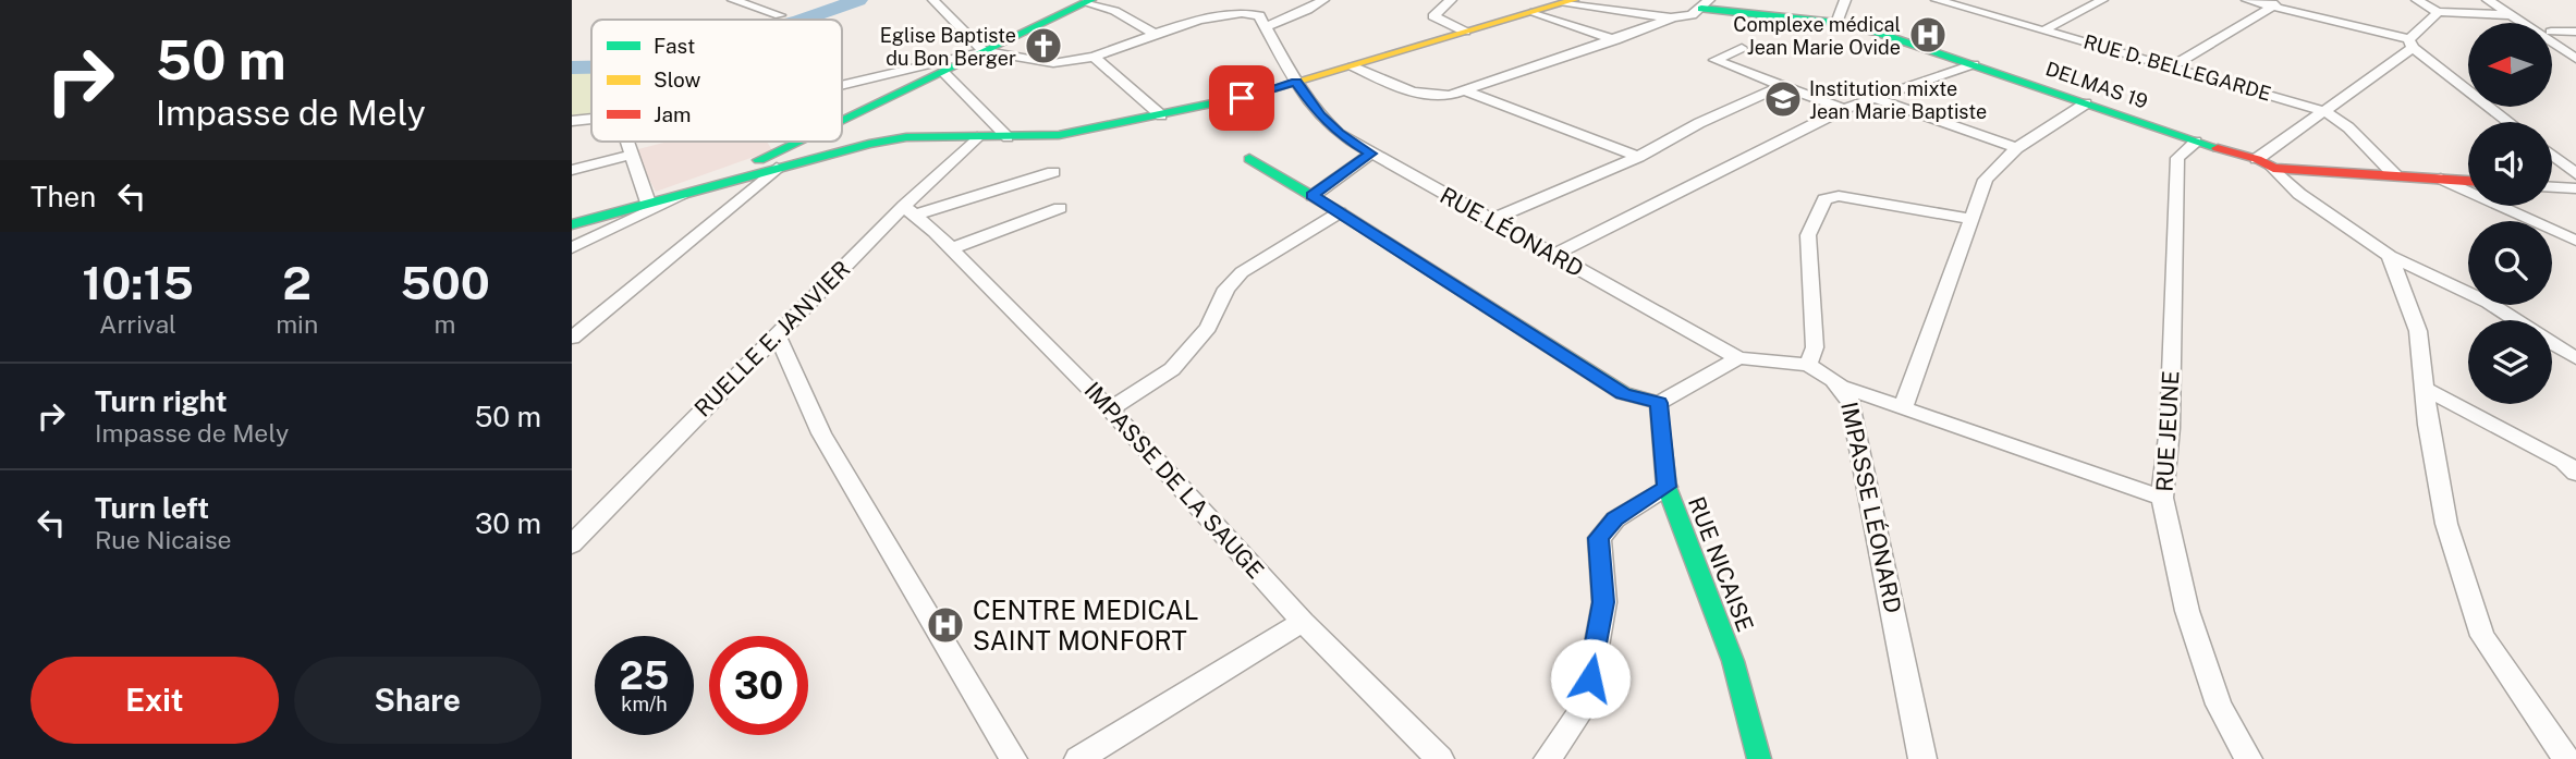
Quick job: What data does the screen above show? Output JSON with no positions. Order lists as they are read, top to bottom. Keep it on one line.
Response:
{"streets":{"street":["RUE D. BELLEGARDE","DELMAS 19","RUE LÉONARD","RUELLE E. JANVIER","RUE JEUNE","IMPASSE DE LA SAUGE","IMPASSE LÉONARD","RUE NICAISE"]},"crossings":[["RUE D. BELLEGARDE","DELMAS 19"],["DELMAS 19","RUE JEUNE"],["RUE LÉONARD","IMPASSE LÉONARD"],["RUELLE E. JANVIER","IMPASSE DE LA SAUGE"]],"places":{"hospital":["Complexe médical Jean Marie Ovide","CENTRE MEDICAL SAINT MONFORT"],"church":["Eglise Baptiste du Bon Berger"],"school or university":["Institution mixte Jean Marie Baptiste"]},"legend":["Fast","Slow","Jam"],"north":"left","page":{"turn":["50 m","Impasse de Mely"],"then":"Then","eta":["10:15","Arrival","2","min","500","m"],"list":[{"name":"Turn right","note":"Impasse de Mely","value":"50 m"},{"name":"Turn left","note":"Rue Nicaise","value":"30 m"}],"speed":"25 km/h","limit":"30","buttons":["Exit","Share"]}}
